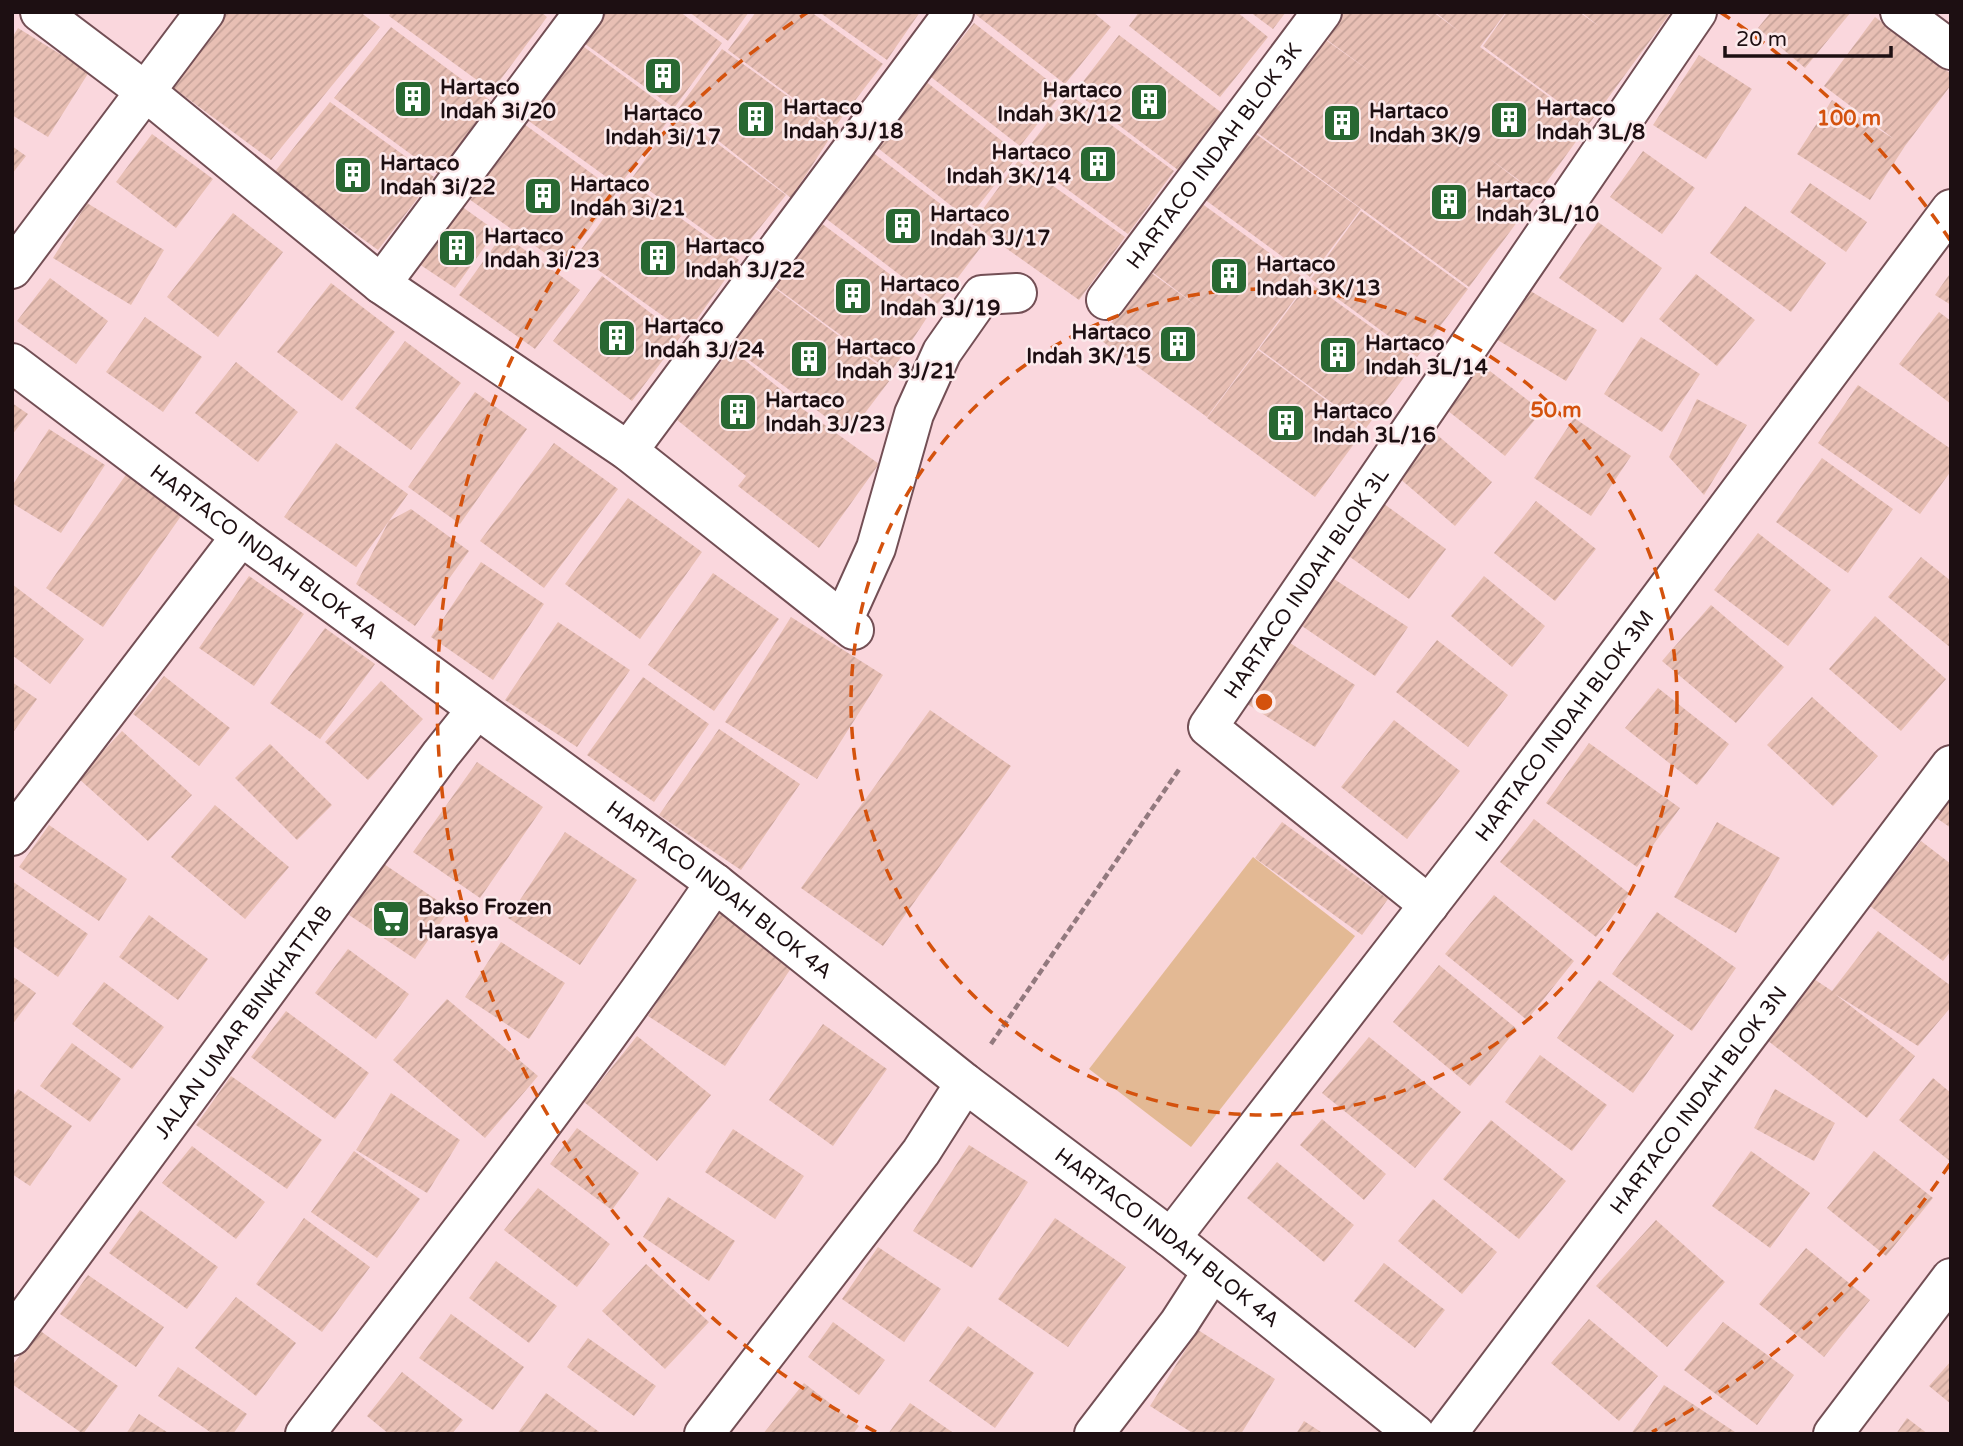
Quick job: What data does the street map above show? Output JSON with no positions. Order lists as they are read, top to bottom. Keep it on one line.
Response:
{"streets":{"street":["HARTACO INDAH BLOK 3K","HARTACO INDAH BLOK 4A","HARTACO INDAH BLOK 3L","HARTACO INDAH BLOK 3M","JALAN UMAR BINKHATTAB","HARTACO INDAH BLOK 3N"]},"crossings":[["HARTACO INDAH BLOK 4A","HARTACO INDAH BLOK 3M"],["HARTACO INDAH BLOK 4A","JALAN UMAR BINKHATTAB"]],"places":{"building":["Hartaco Indah 3i/17","Hartaco Indah 3i/20","Hartaco Indah 3K/12","Hartaco Indah 3J/18","Hartaco Indah 3L/8","Hartaco Indah 3K/9","Hartaco Indah 3K/14","Hartaco Indah 3i/22","Hartaco Indah 3i/21","Hartaco Indah 3L/10","Hartaco Indah 3J/17","Hartaco Indah 3i/23","Hartaco Indah 3J/22","Hartaco Indah 3K/13","Hartaco Indah 3J/19","Hartaco Indah 3J/24","Hartaco Indah 3K/15","Hartaco Indah 3L/14","Hartaco Indah 3J/21","Hartaco Indah 3J/23","Hartaco Indah 3L/16"],"supermarket":["Bakso Frozen Harasya"]},"scale_bar":"20 m","rings":["100 m","50 m"]}
